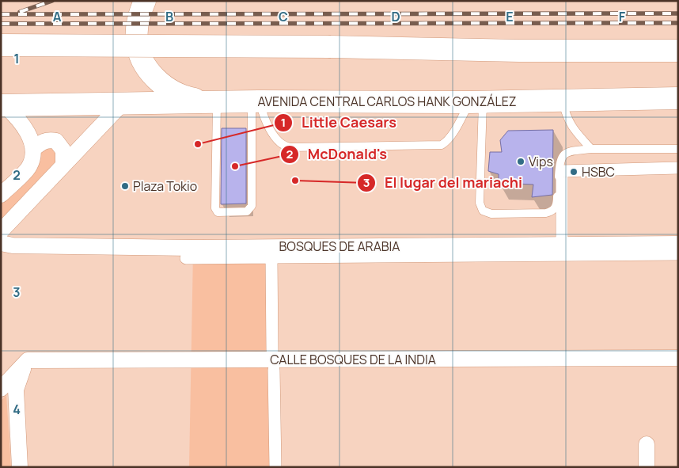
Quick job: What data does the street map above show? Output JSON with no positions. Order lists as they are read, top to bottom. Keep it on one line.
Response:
{"streets":{"main road":["AVENIDA CENTRAL CARLOS HANK GONZÁLEZ"],"street":["BOSQUES DE ARABIA","CALLE BOSQUES DE LA INDIA"]},"places":["Little Caesars","Vips","McDonald's","HSBC","El lugar del mariachi","Plaza Tokio"],"grid":{"columns":["A","B","C","D","E","F"],"rows":["1","2","3","4"]}}
